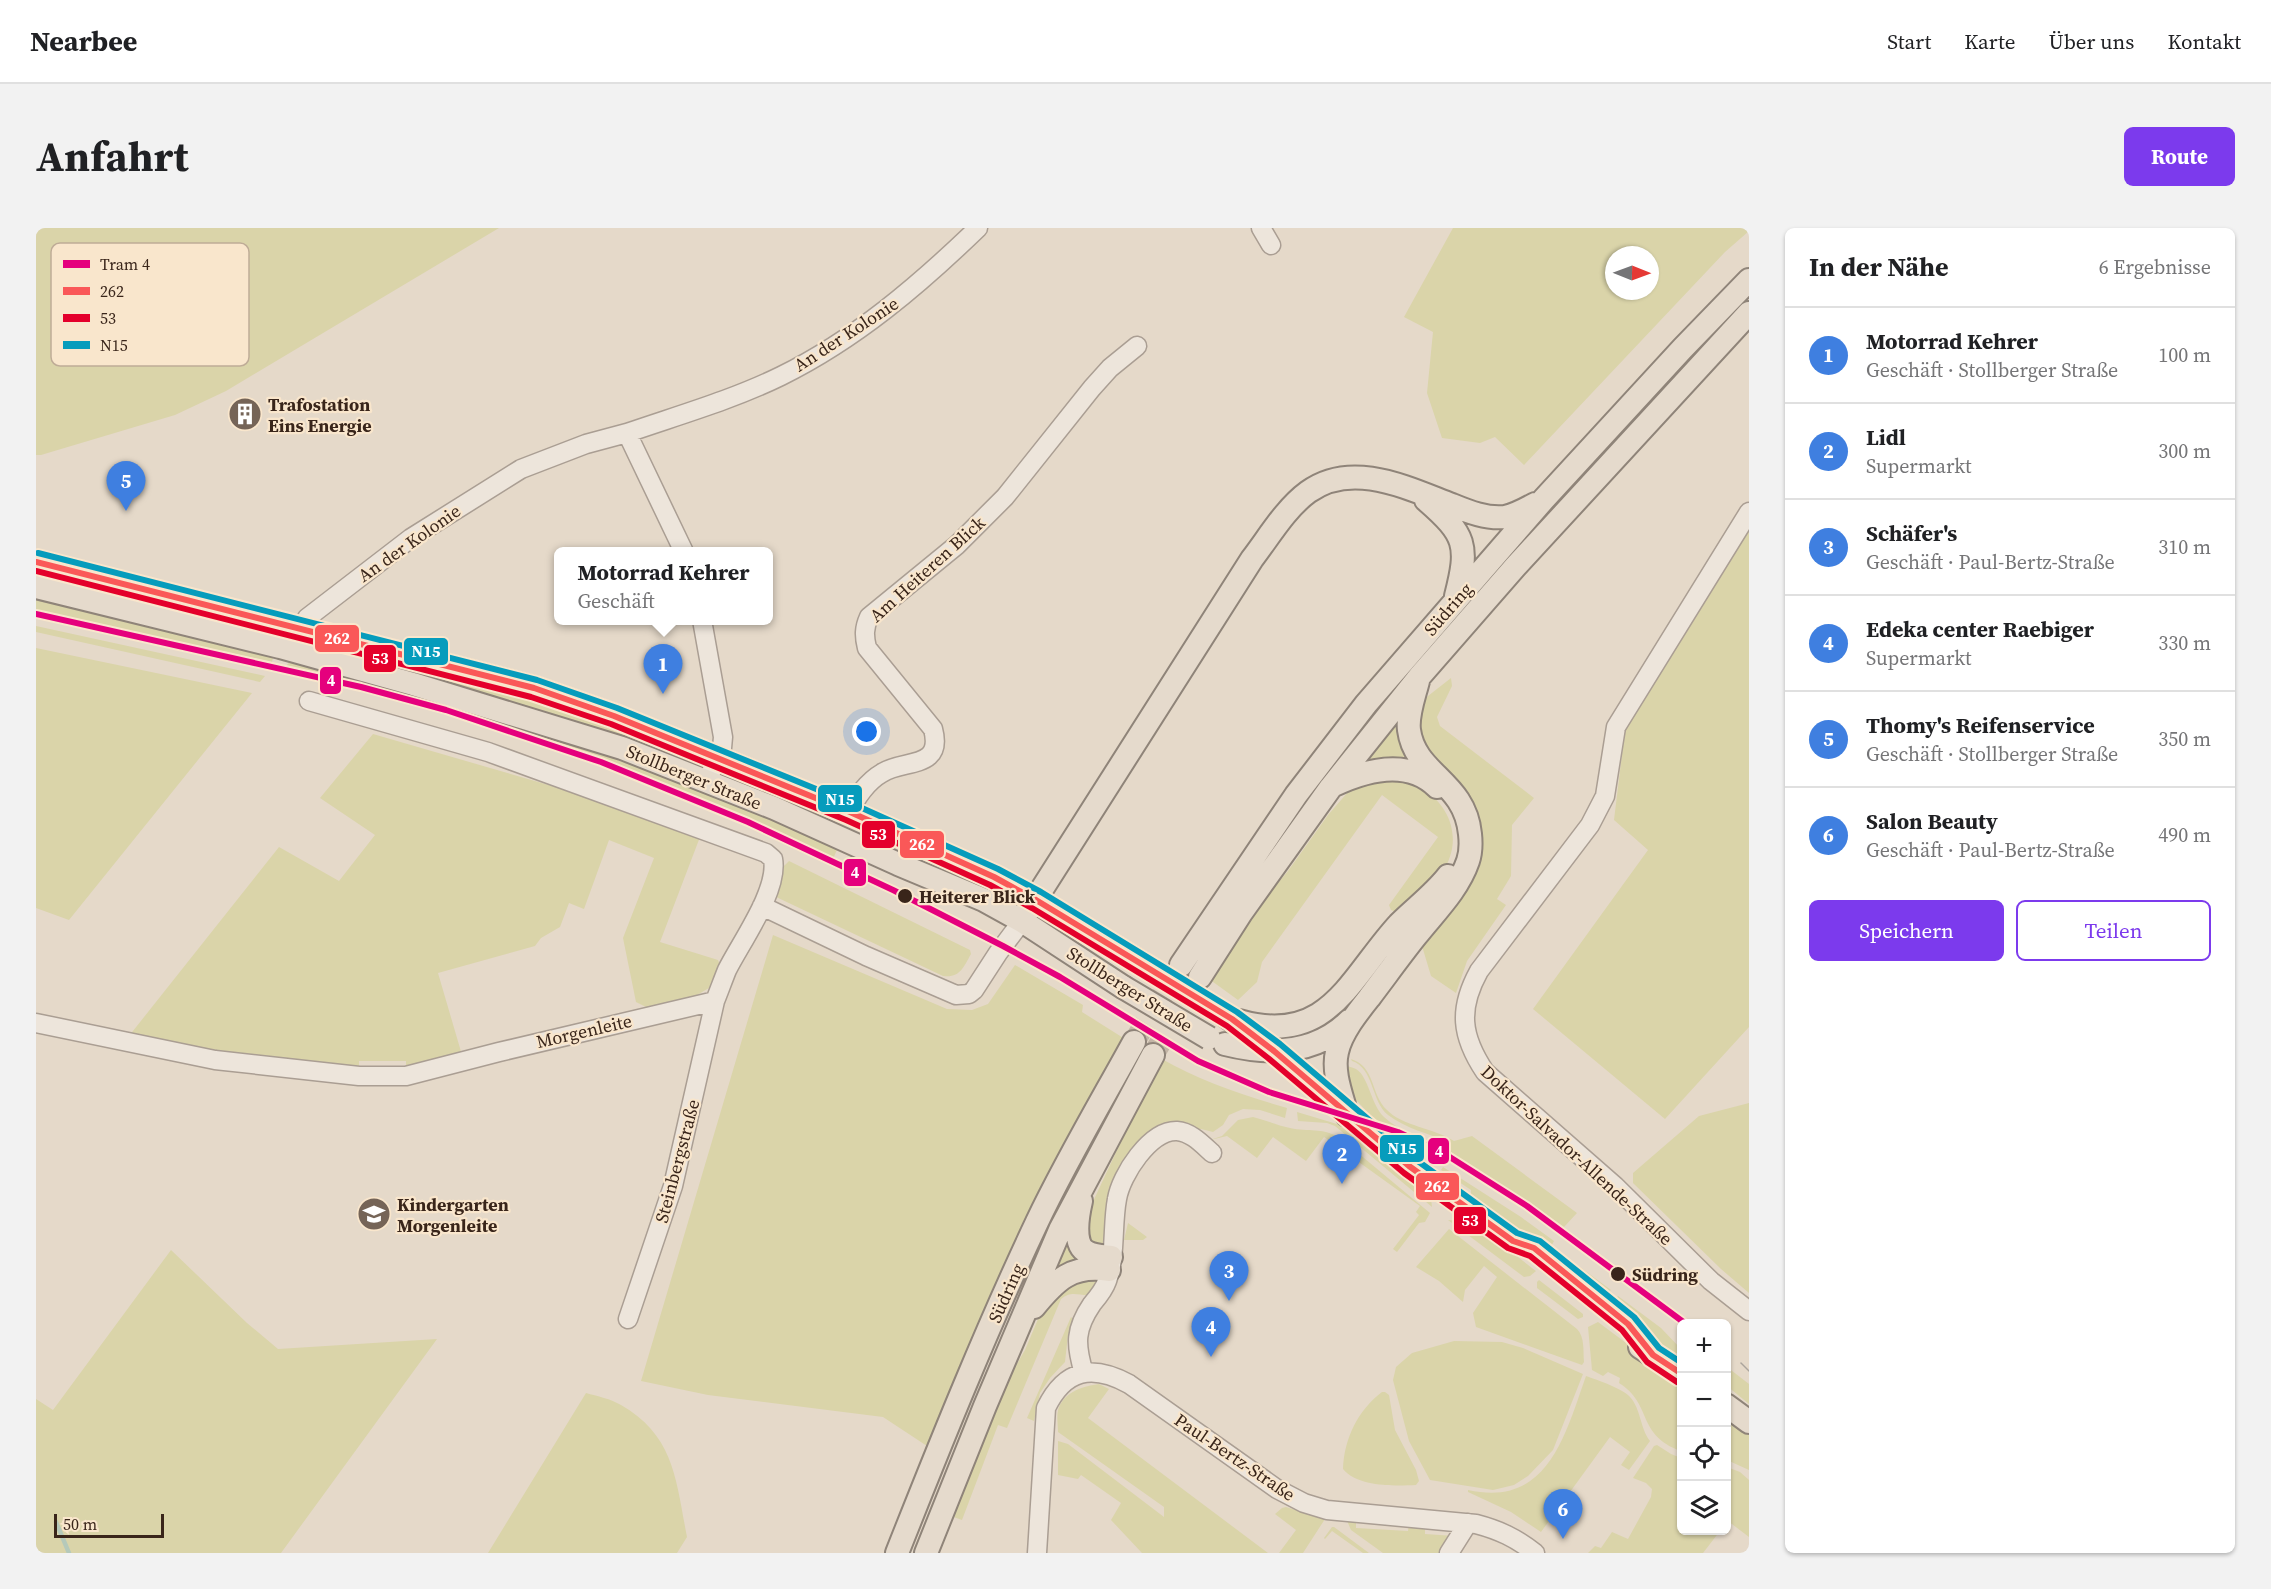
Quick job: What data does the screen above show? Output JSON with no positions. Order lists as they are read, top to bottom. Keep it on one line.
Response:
{"streets":{"main road":["Südring","Stollberger Straße"],"street":["An der Kolonie","Am Heiteren Blick","Morgenleite","Doktor-Salvador-Allende-Straße","Steinbergstraße","Paul-Bertz-Straße"]},"crossings":[["An der Kolonie","Stollberger Straße"],["Am Heiteren Blick","Stollberger Straße"],["Morgenleite","Steinbergstraße"]],"places":{"building":["Trafostation Eins Energie"],"other":["Heiterer Blick","Südring"],"school or university":["Kindergarten Morgenleite"]},"lines":["transit line N15","transit line 262","transit line 53","tram line 4"],"legend":["Tram 4","262","53","N15"],"scale_bar":"50 m","north":"right","page":{"header":"Nearbee","nav":["Start","Karte","Über uns","Kontakt"],"title":"Anfahrt","buttons":["Route",["Speichern","Teilen"]],"heading":["In der Nähe","6 Ergebnisse"],"list":[{"mark":"1","name":"Motorrad Kehrer","note":"Geschäft · Stollberger Straße","value":"100 m"},{"mark":"2","name":"Lidl","note":"Supermarkt","value":"300 m"},{"mark":"3","name":"Schäfer's","note":"Geschäft · Paul-Bertz-Straße","value":"310 m"},{"mark":"4","name":"Edeka center Raebiger","note":"Supermarkt","value":"330 m"},{"mark":"5","name":"Thomy's Reifenservice","note":"Geschäft · Stollberger Straße","value":"350 m"},{"mark":"6","name":"Salon Beauty","note":"Geschäft · Paul-Bertz-Straße","value":"490 m"}],"pins":["5","1","2","3","4","6"],"popup":["Motorrad Kehrer","Geschäft"],"map_buttons":["+","−"],"scale":"50 m"}}
